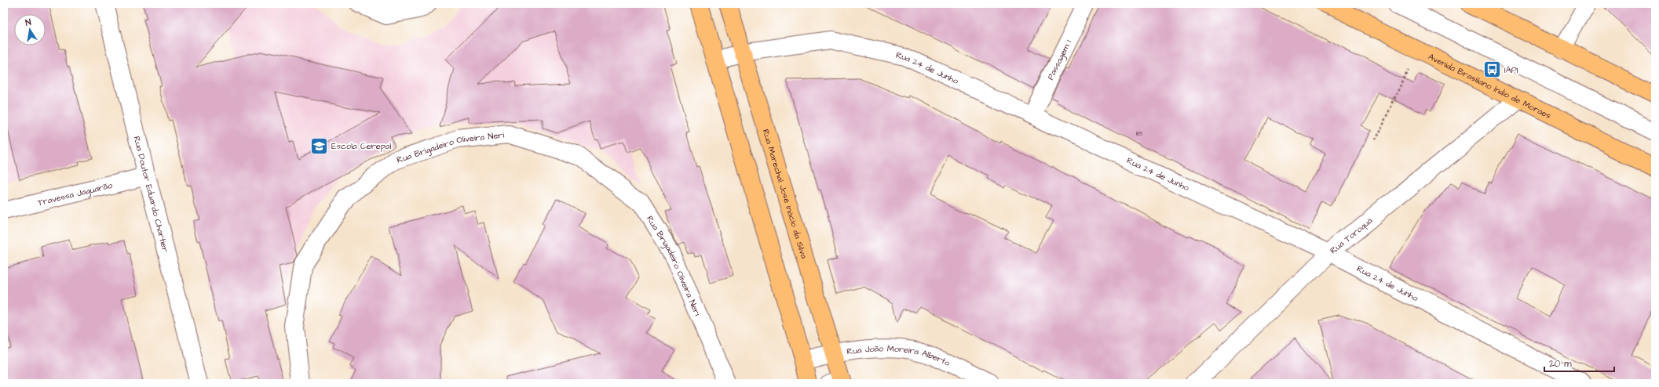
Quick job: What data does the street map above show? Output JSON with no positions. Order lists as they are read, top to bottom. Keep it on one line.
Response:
{"streets":{"main road":["Avenida Brasiliano Índio de Moraes","Rua Marechal José Inácio da Silva"],"street":["Passagem 1","Rua 24 de Junho","Rua Brigadeiro Oliveira Neri","Travessa Jaguarão","Rua Doutor Eduardo Chartier","Rua Toroquá","Rua João Moreira Alberto"]},"crossings":[["Passagem 1","Rua 24 de Junho"],["Rua 24 de Junho","Rua Marechal José Inácio da Silva"],["Rua 24 de Junho","Rua Toroquá"],["Avenida Brasiliano Índio de Moraes","Rua Toroquá"],["Travessa Jaguarão","Rua Doutor Eduardo Chartier"],["Rua Marechal José Inácio da Silva","Rua João Moreira Alberto"]],"places":{"bus stop":["IAPI"],"school or university":["Escola Cerepal"]},"house_numbers":["118"],"scale_bar":"20 m","north":"top"}
